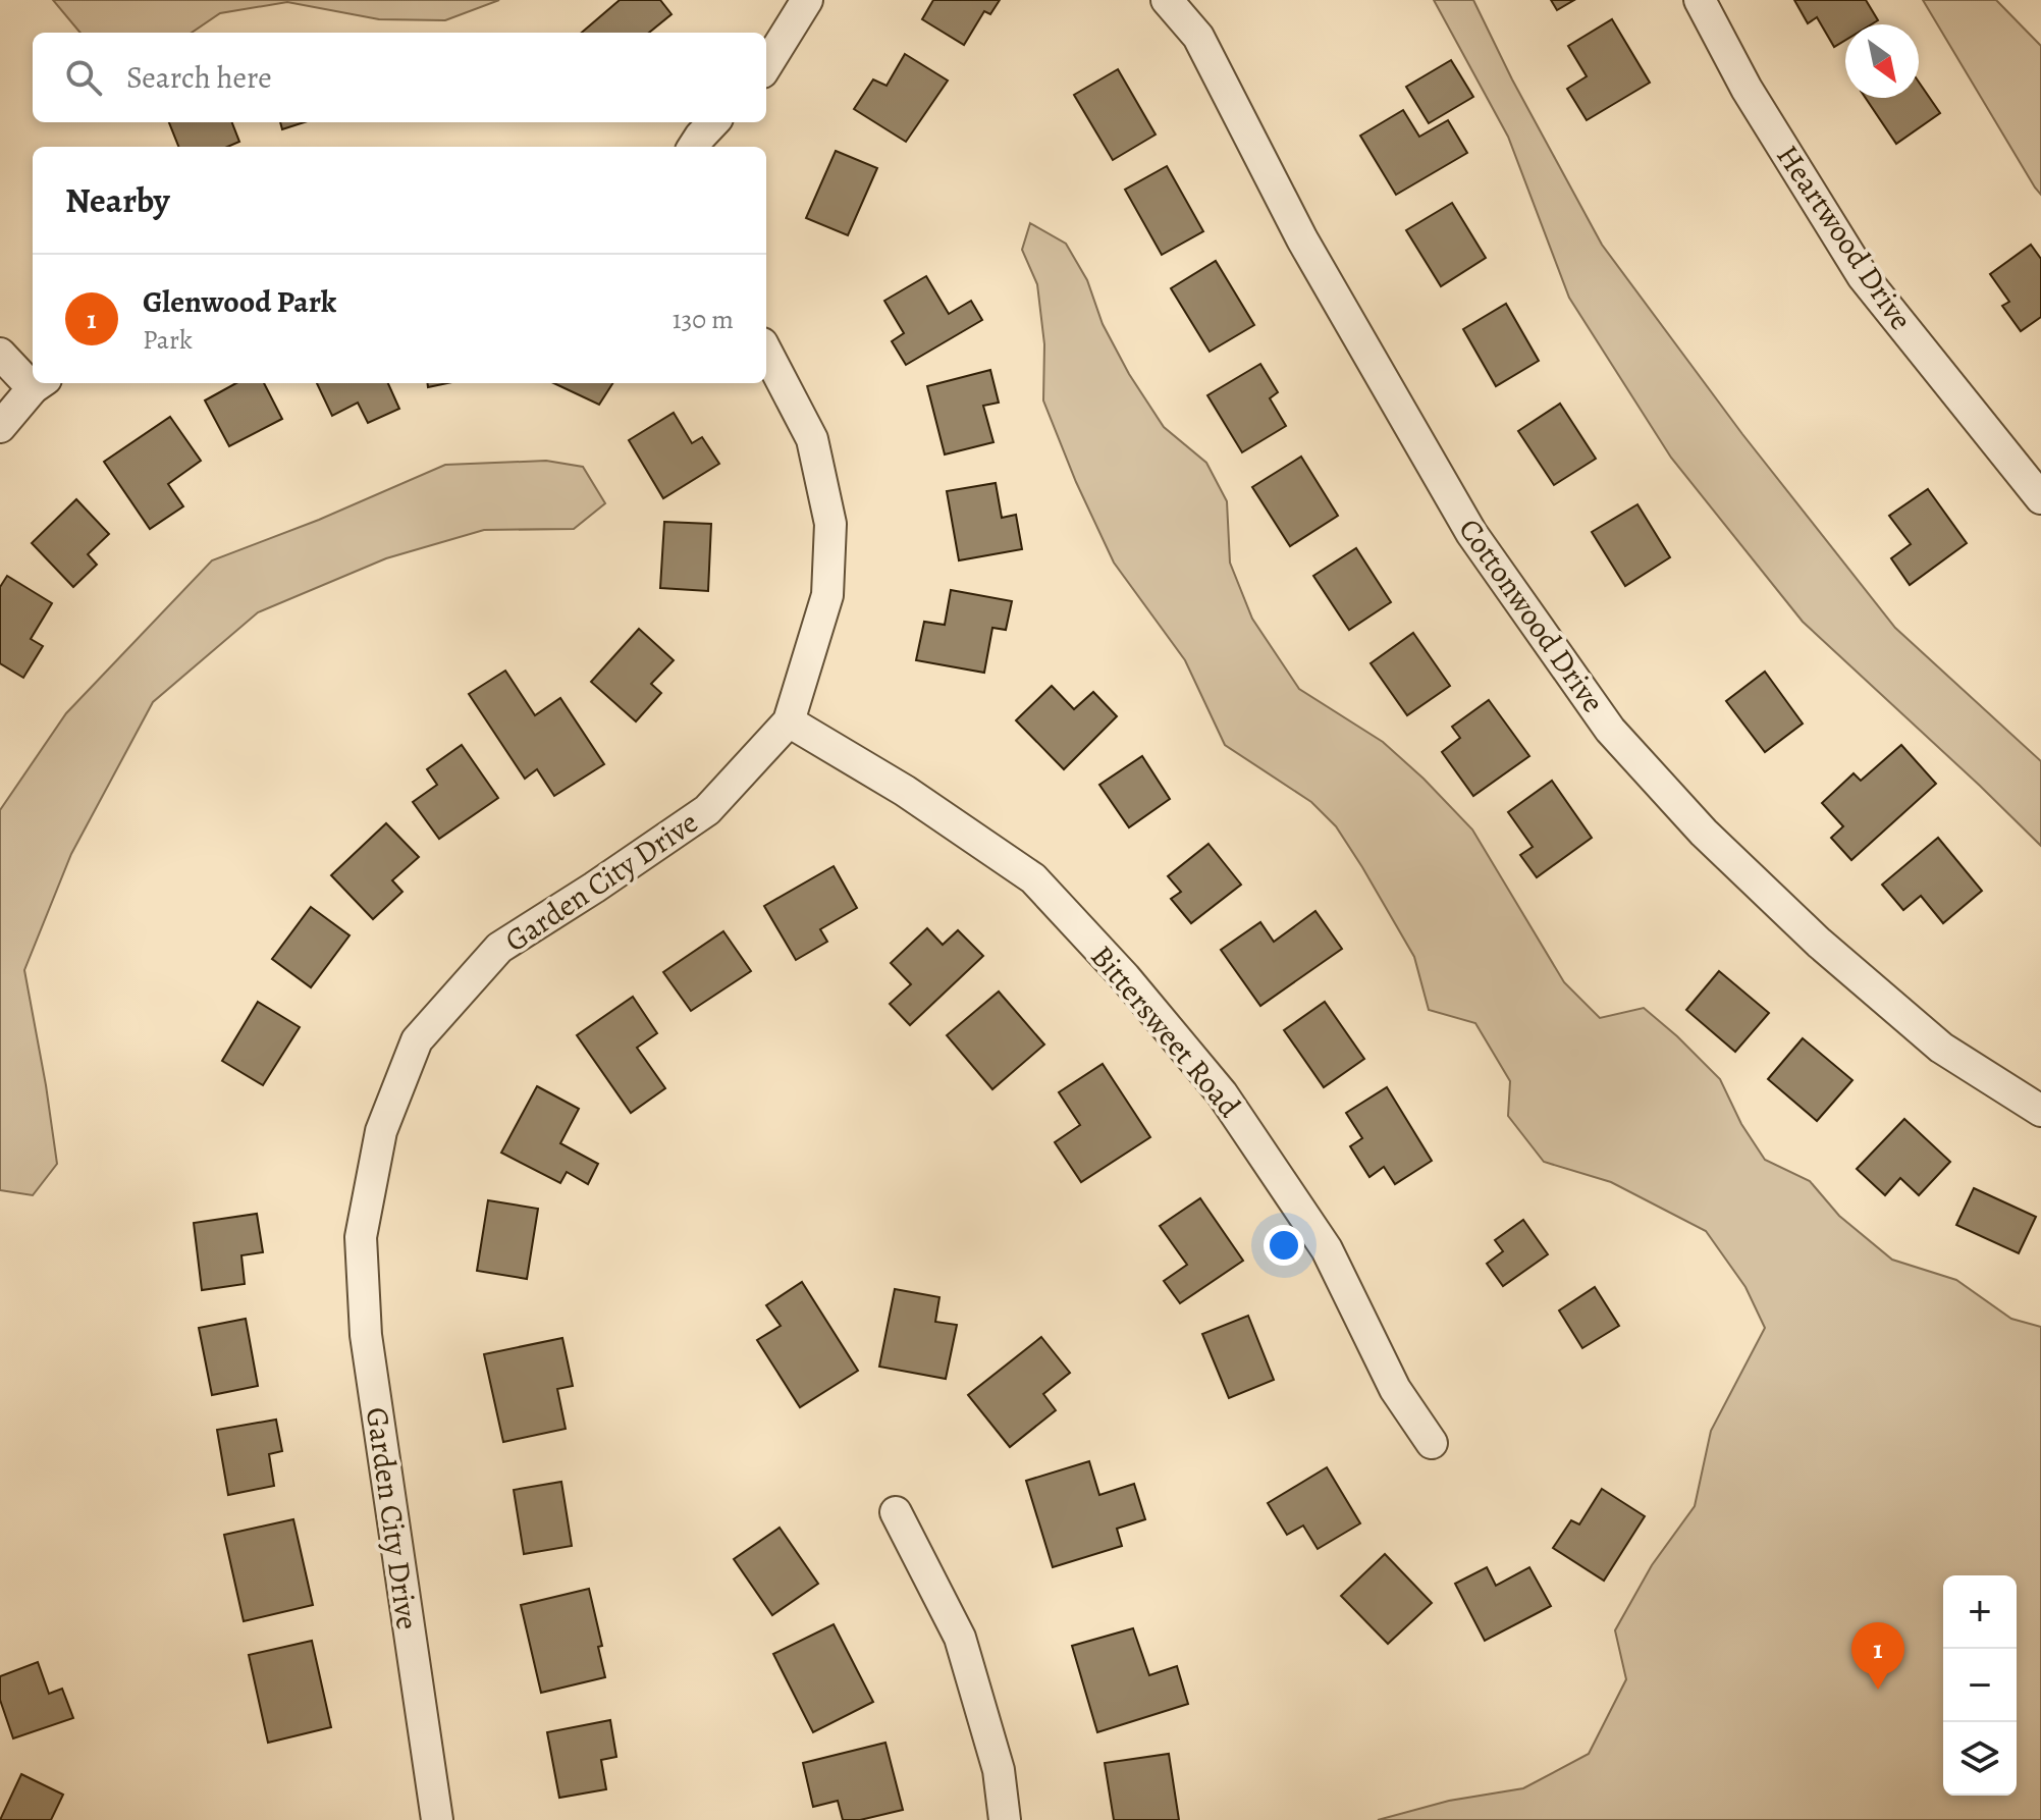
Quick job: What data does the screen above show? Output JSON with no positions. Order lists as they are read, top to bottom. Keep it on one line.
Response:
{"streets":{"street":["Heartwood Drive","Cottonwood Drive","Garden City Drive","Bittersweet Road"]},"crossings":[["Garden City Drive","Bittersweet Road"]],"north":"bottom right","page":{"search":"Search here","heading":"Nearby","list":[{"mark":"1","name":"Glenwood Park","note":"Park","value":"130 m"}],"map_buttons":["+","−"],"pins":"1"}}
